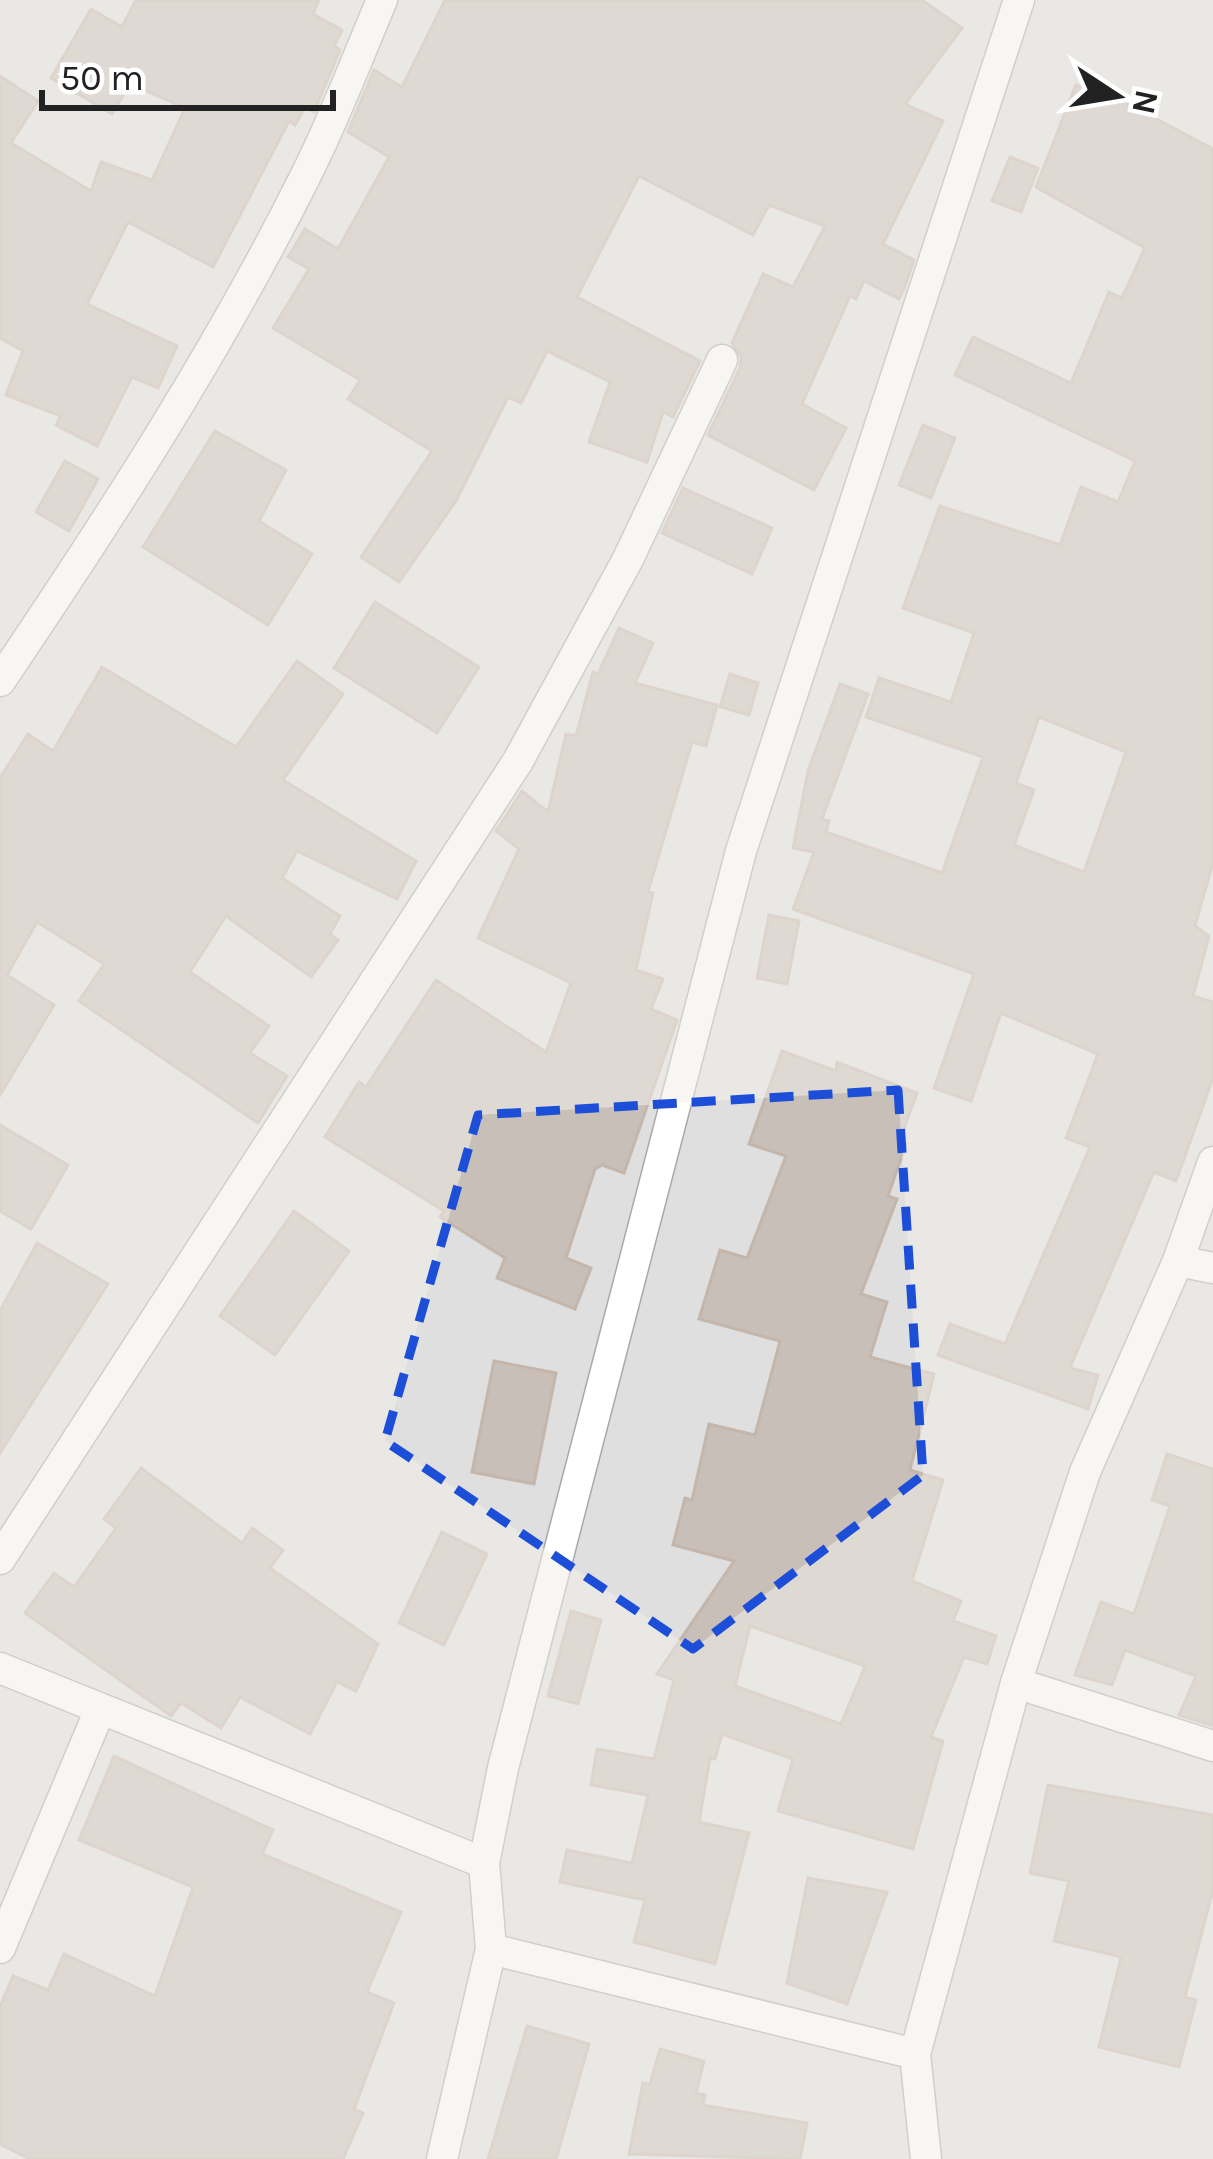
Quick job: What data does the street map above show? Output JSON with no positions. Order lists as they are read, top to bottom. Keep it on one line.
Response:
{"scale_bar":"50 m","north":"right"}
